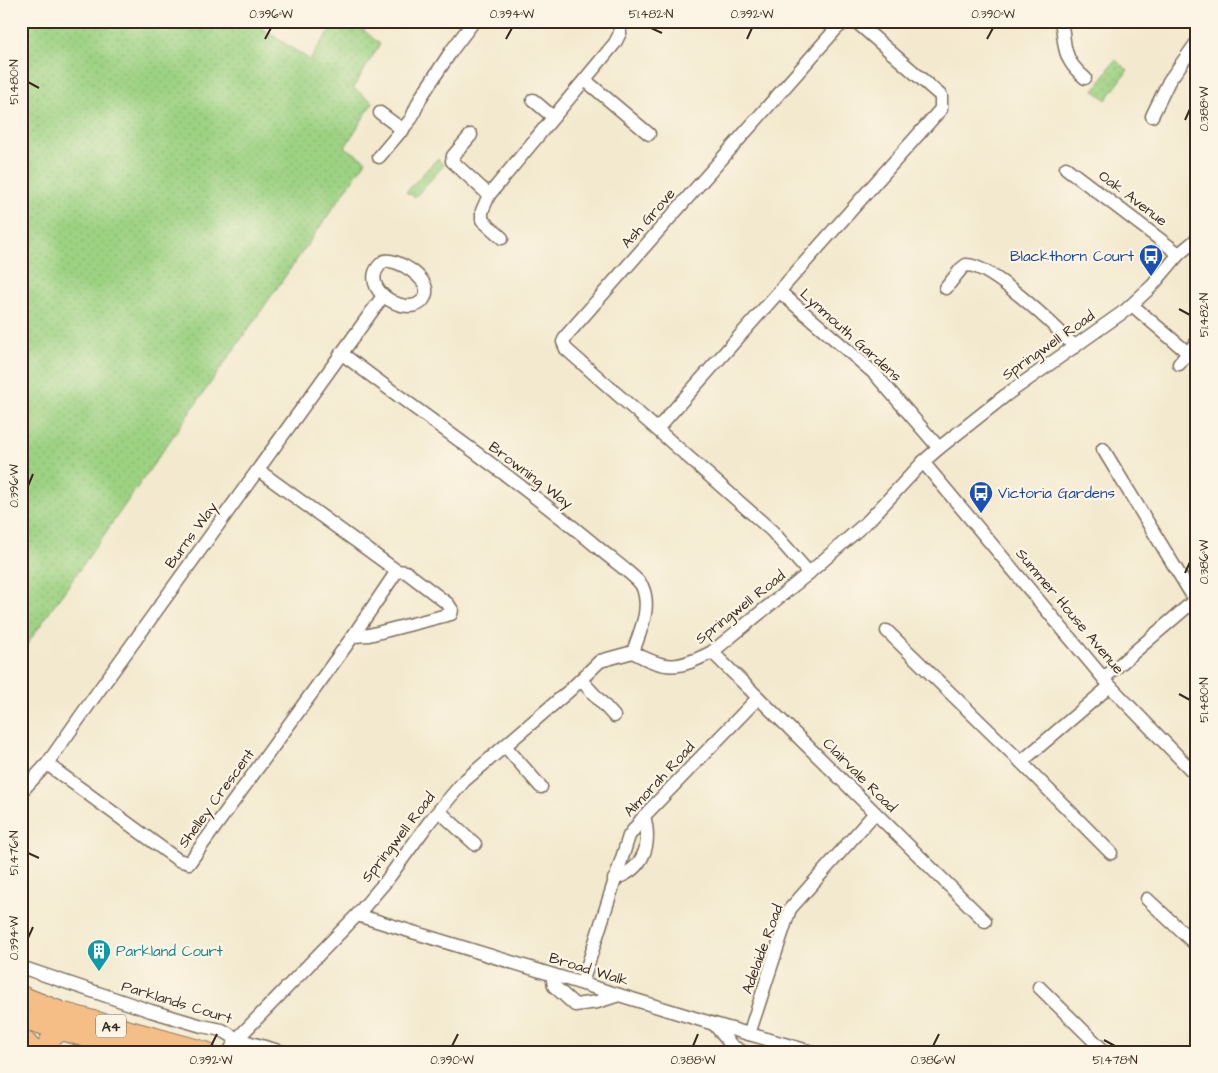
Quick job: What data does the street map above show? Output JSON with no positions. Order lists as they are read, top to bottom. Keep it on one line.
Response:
{"streets":{"highway":["A4"],"street":["Oak Avenue","Ash Grove","Lynmouth Gardens","Springwell Road","Browning Way","Burns Way","Summer House Avenue","Clairvale Road","Almorah Road","Shelley Crescent","Adelaide Road","Broad Walk","Parklands Court"]},"crossings":[["Oak Avenue","Springwell Road"],["Ash Grove","Springwell Road"],["Lynmouth Gardens","Springwell Road"],["Springwell Road","Browning Way"],["Springwell Road","Summer House Avenue"],["Springwell Road","Clairvale Road"],["Springwell Road","Broad Walk"],["Springwell Road","Parklands Court"],["Browning Way","Burns Way"],["Burns Way","Shelley Crescent"],["Clairvale Road","Almorah Road"],["Clairvale Road","Adelaide Road"],["Almorah Road","Broad Walk"],["Adelaide Road","Broad Walk"]],"places":{"bus stop":["Blackthorn Court","Victoria Gardens"],"building":["Parkland Court"]},"coordinates":["0.396°W","0.394°W","51.482°N","0.392°W","0.390°W","51.480°N","0.388°W","0.386°W","51.476°N","51.478°N"]}
